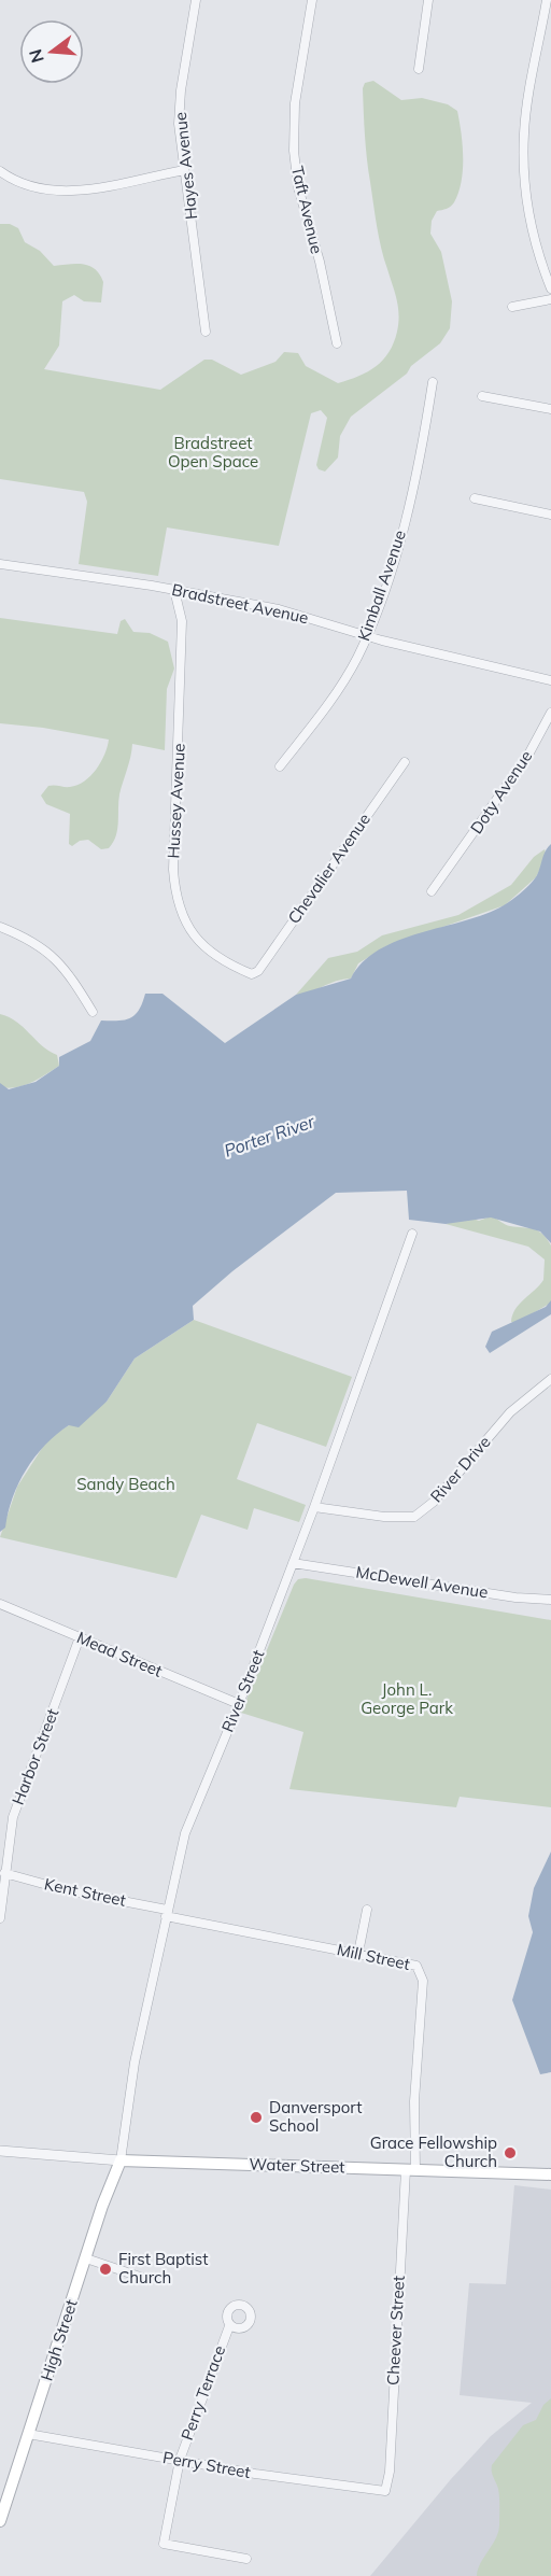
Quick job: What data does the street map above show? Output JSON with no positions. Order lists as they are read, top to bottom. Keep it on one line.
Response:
{"streets":{"main road":["Water Street","High Street"],"street":["Hayes Avenue","Taft Avenue","Kimball Avenue","Bradstreet Avenue","Doty Avenue","Hussey Avenue","Chevalier Avenue","River Drive","McDewell Avenue","Mead Street","River Street","Harbor Street","Kent Street","Mill Street","Cheever Street","Perry Terrace","Perry Street"]},"crossings":[["Kimball Avenue","Bradstreet Avenue"],["Bradstreet Avenue","Hussey Avenue"],["Hussey Avenue","Chevalier Avenue"],["River Drive","River Street"],["McDewell Avenue","River Street"],["Mead Street","River Street"],["Mead Street","Harbor Street"],["River Street","Kent Street"],["River Street","Mill Street"],["River Street","Water Street"],["River Street","High Street"],["Harbor Street","Kent Street"],["Kent Street","Mill Street"],["Mill Street","Water Street"],["Mill Street","Cheever Street"],["Water Street","Cheever Street"],["Water Street","High Street"],["Cheever Street","Perry Street"],["High Street","Perry Street"],["Perry Terrace","Perry Street"]],"water":["Porter River"],"parks":["Bradstreet Open Space","Sandy Beach","John L. George Park"],"places":["Danversport School","Grace Fellowship Church","First Baptist Church"],"north":"left"}
